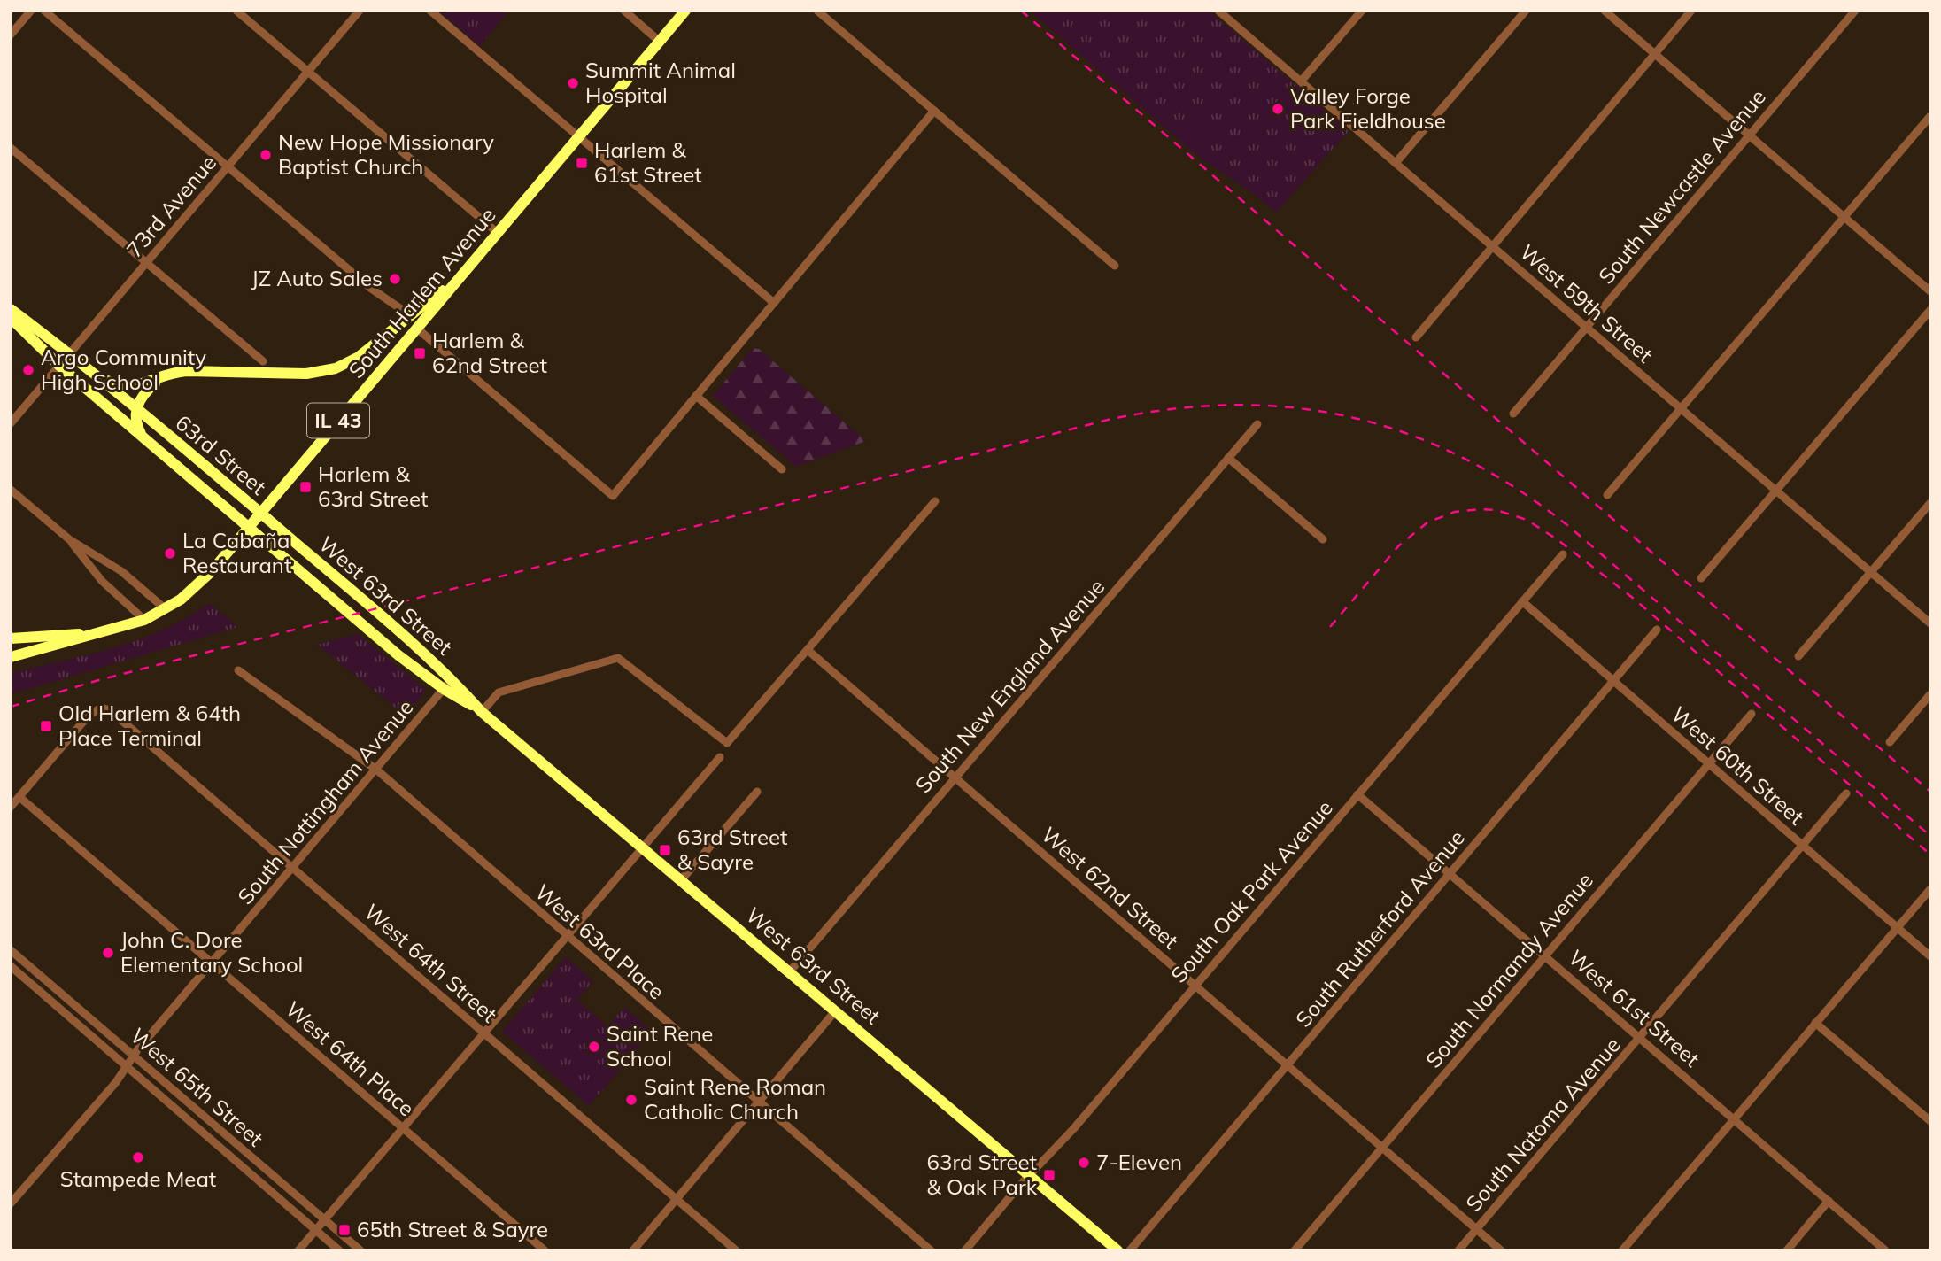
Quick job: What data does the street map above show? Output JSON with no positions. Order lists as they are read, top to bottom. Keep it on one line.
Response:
{"streets":{"main road":["South Harlem Avenue","IL 43","63rd Street","West 63rd Street"],"street":["South Newcastle Avenue","73rd Avenue","West 59th Street","South New England Avenue","West 60th Street","South Nottingham Avenue","West 62nd Street","South Oak Park Avenue","South Rutherford Avenue","West 63rd Place","West 64th Street","South Normandy Avenue","West 61st Street","West 64th Place","West 65th Street","South Natoma Avenue"]},"crossings":[["South Newcastle Avenue","West 59th Street"],["73rd Avenue","63rd Street"],["South Harlem Avenue","63rd Street"],["South Harlem Avenue","West 63rd Street"],["63rd Street","West 63rd Street"],["West 63rd Street","South New England Avenue"],["West 63rd Street","South Nottingham Avenue"],["West 63rd Street","South Oak Park Avenue"],["South New England Avenue","West 62nd Street"],["West 60th Street","South Oak Park Avenue"],["West 60th Street","South Rutherford Avenue"],["West 60th Street","South Normandy Avenue"],["West 60th Street","South Natoma Avenue"],["South Nottingham Avenue","West 63rd Place"],["South Nottingham Avenue","West 64th Street"],["South Nottingham Avenue","West 64th Place"],["South Nottingham Avenue","West 65th Street"],["West 62nd Street","South Oak Park Avenue"],["West 62nd Street","South Rutherford Avenue"],["West 62nd Street","South Normandy Avenue"],["West 62nd Street","South Natoma Avenue"],["South Oak Park Avenue","West 61st Street"],["South Rutherford Avenue","West 61st Street"],["West 64th Street","West 64th Place"],["South Normandy Avenue","West 61st Street"],["West 61st Street","South Natoma Avenue"]],"places":{"other":["Summit Animal Hospital","Valley Forge Park Fieldhouse","New Hope Missionary Baptist Church","JZ Auto Sales","Argo Community High School","La Cabaña Restaurant","John C. Dore Elementary School","Saint Rene School","Saint Rene Roman Catholic Church","Stampede Meat","7-Eleven"],"transit":["Harlem & 61st Street","Harlem & 62nd Street","Harlem & 63rd Street","Old Harlem & 64th Place Terminal","63rd Street & Sayre","63rd Street & Oak Park","65th Street & Sayre"]}}
